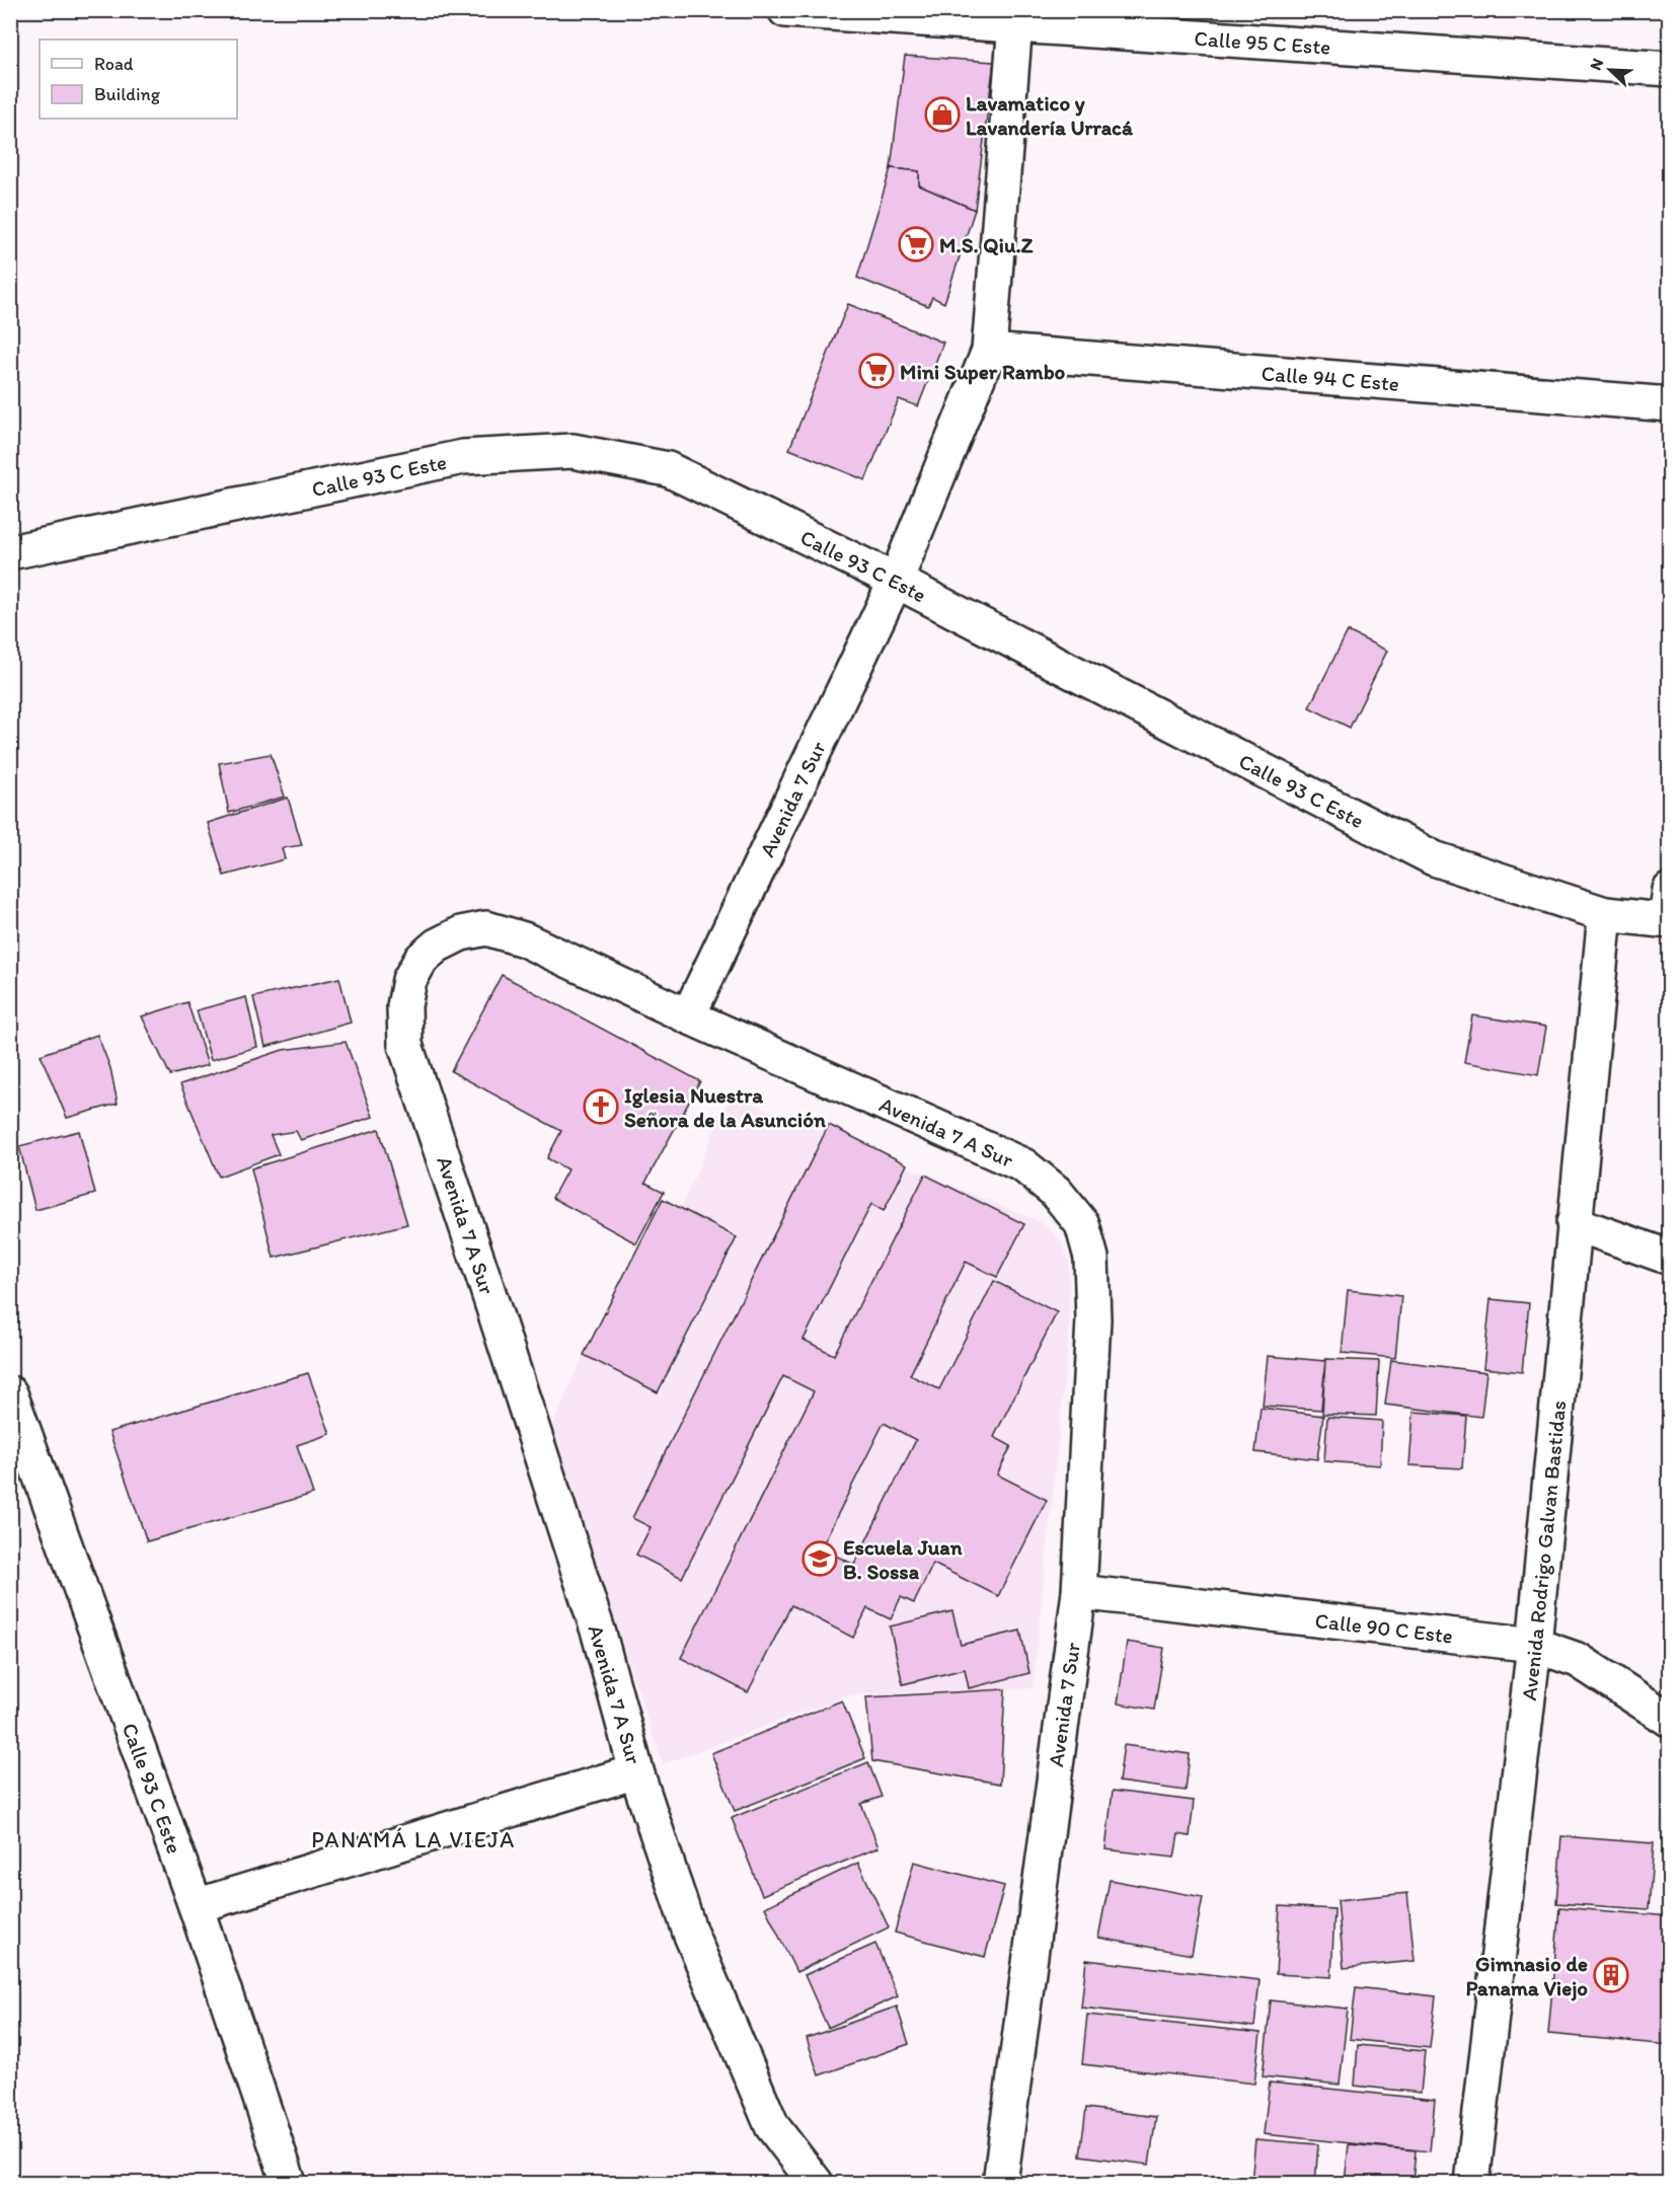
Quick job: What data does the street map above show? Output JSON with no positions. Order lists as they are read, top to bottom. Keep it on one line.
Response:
{"streets":{"street":["Calle 95 C Este","Calle 94 C Este","Calle 93 C Este","Avenida 7 Sur","Avenida 7 A Sur","Avenida Rodrigo Galvan Bastidas","Calle 90 C Este"]},"crossings":[["Calle 93 C Este","Avenida 7 Sur"],["Calle 93 C Este","Avenida Rodrigo Galvan Bastidas"],["Avenida 7 Sur","Avenida 7 A Sur"],["Avenida 7 Sur","Calle 90 C Este"],["Avenida Rodrigo Galvan Bastidas","Calle 90 C Este"]],"districts":["PANAMÁ LA VIEJA"],"places":{"shop":["Lavamatico y Lavandería Urracá"],"supermarket":["M.S. Qiu.Z","Mini Super Rambo"],"church":["Iglesia Nuestra Señora de la Asunción"],"school or university":["Escuela Juan B. Sossa"],"building":["Gimnasio de Panama Viejo"]},"legend":["Road","Building"],"north":"top left"}
